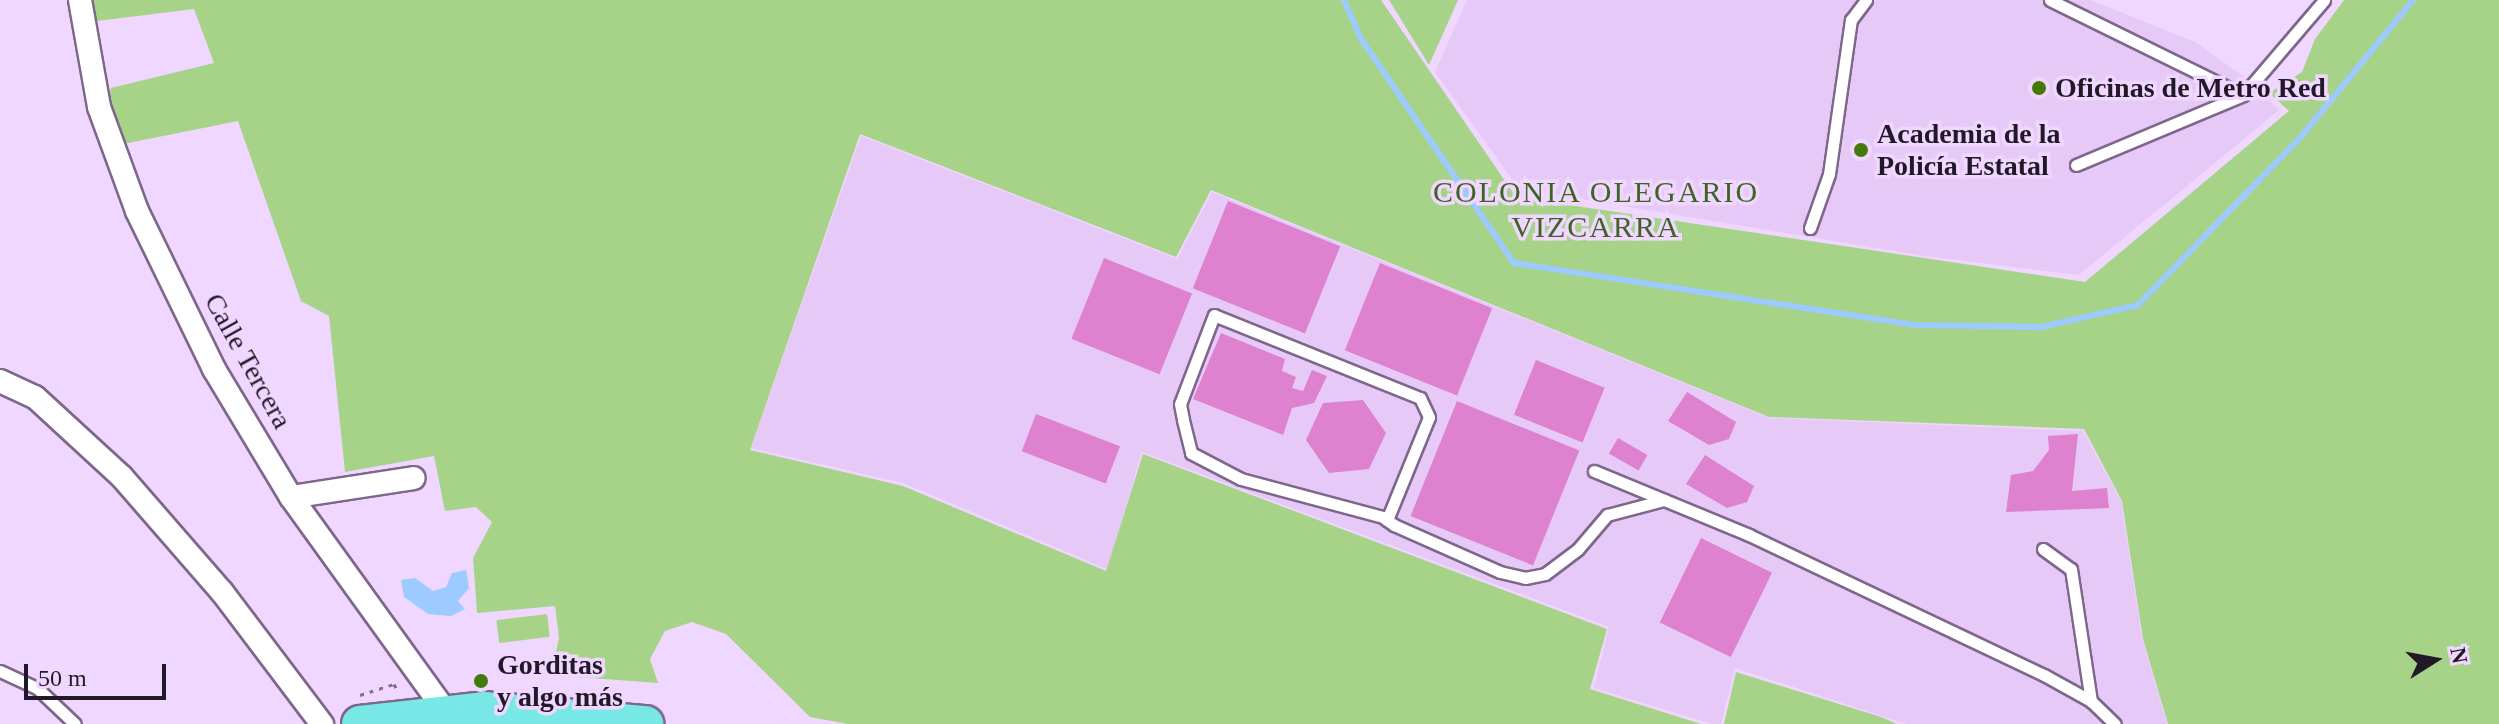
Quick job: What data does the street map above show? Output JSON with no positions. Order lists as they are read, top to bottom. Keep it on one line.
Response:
{"streets":{"street":["Calle Tercera"]},"districts":["COLONIA OLEGARIO VIZCARRA"],"places":["Oficinas de Metro Red","Academia de la Policía Estatal","Gorditas y algo más"],"scale_bar":"50 m","north":"right"}
